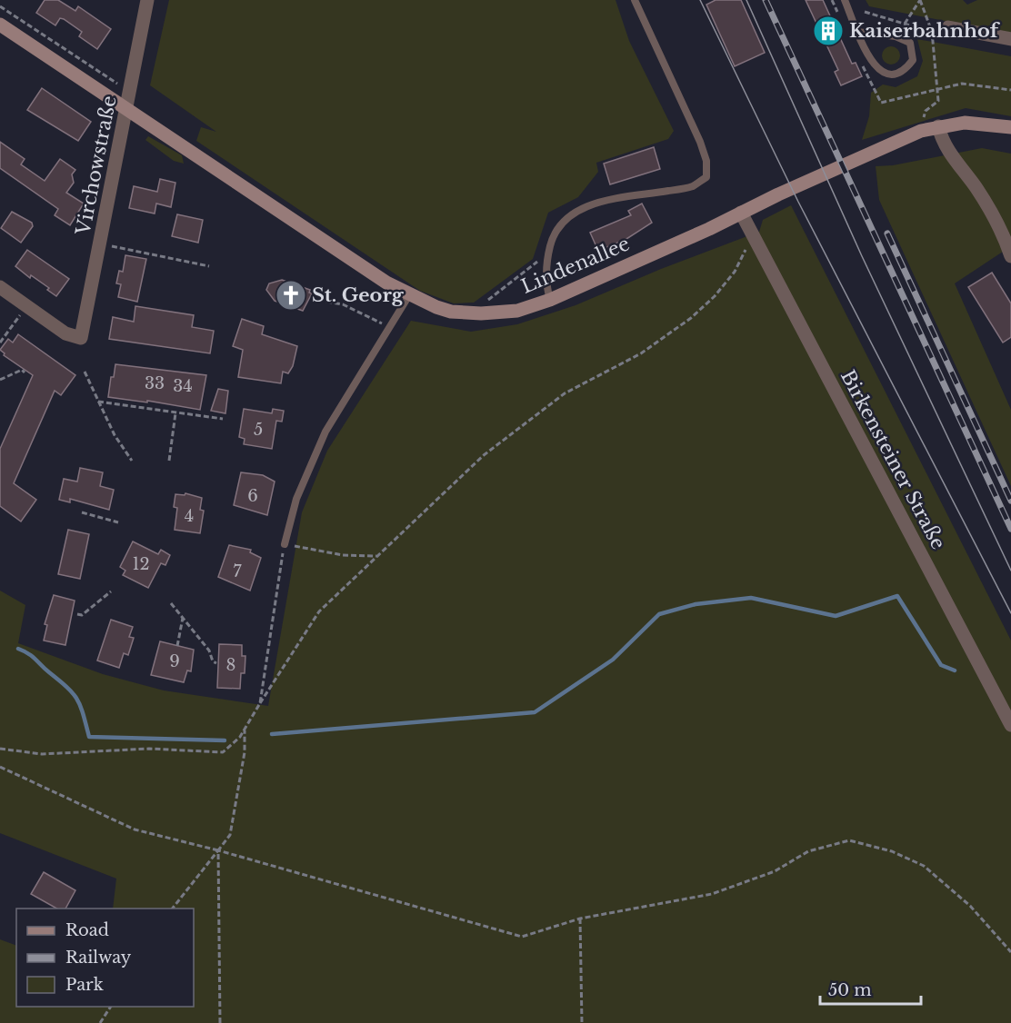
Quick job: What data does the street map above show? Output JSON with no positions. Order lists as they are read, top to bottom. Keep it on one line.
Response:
{"streets":{"street":["Virchowstraße","Lindenallee","Birkensteiner Straße"]},"crossings":[["Virchowstraße","Lindenallee"],["Lindenallee","Birkensteiner Straße"]],"places":{"building":["Kaiserbahnhof"],"church":["St. Georg"]},"house_numbers":["33","34","5","6","4","12","7","9","8"],"legend":["Road","Railway","Park"],"scale_bar":"50 m"}
